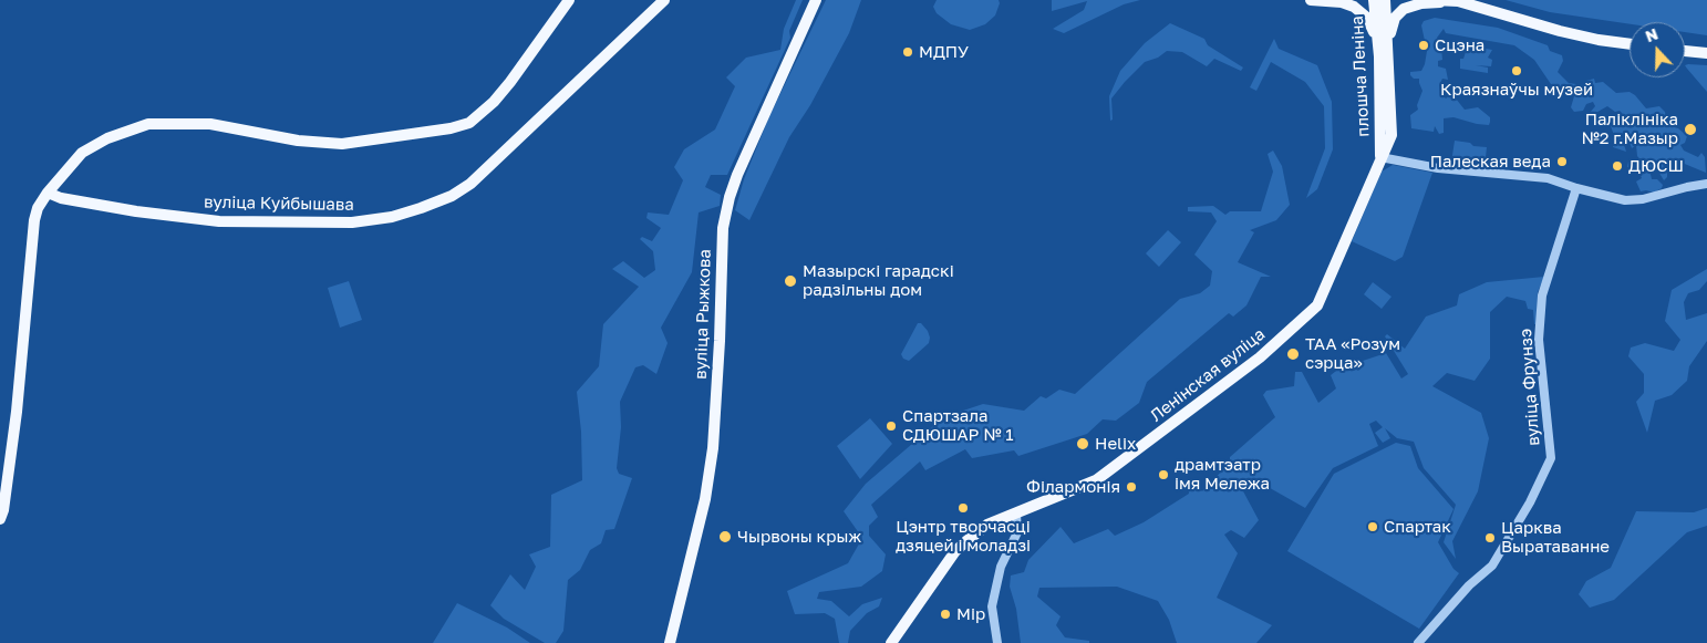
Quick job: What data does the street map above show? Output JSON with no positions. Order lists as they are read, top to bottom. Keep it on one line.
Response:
{"streets":{"main road":["плошча Леніна","вуліца Куйбышава","вуліца Рыжкова","Ленінская вуліца"],"street":["вуліца Фрунзэ"]},"crossings":[["плошча Леніна","Ленінская вуліца"]],"places":["Сцэна","МДПУ","Краязнаўчы музей","Паліклініка №2 г.Мазыр","Палеская веда","ДЮСШ","Мазырскі гарадскі радзільны дом","ТАА «Розум сэрца»","Спартзала СДЮШАР № 1","Helix","драмтэатр імя Мележа","Філармонія","Цэнтр творчасці дзяцей і моладзі","Спартак","Чырвоны крыж","Царква Выратаванне","Мір"],"north":"top"}
